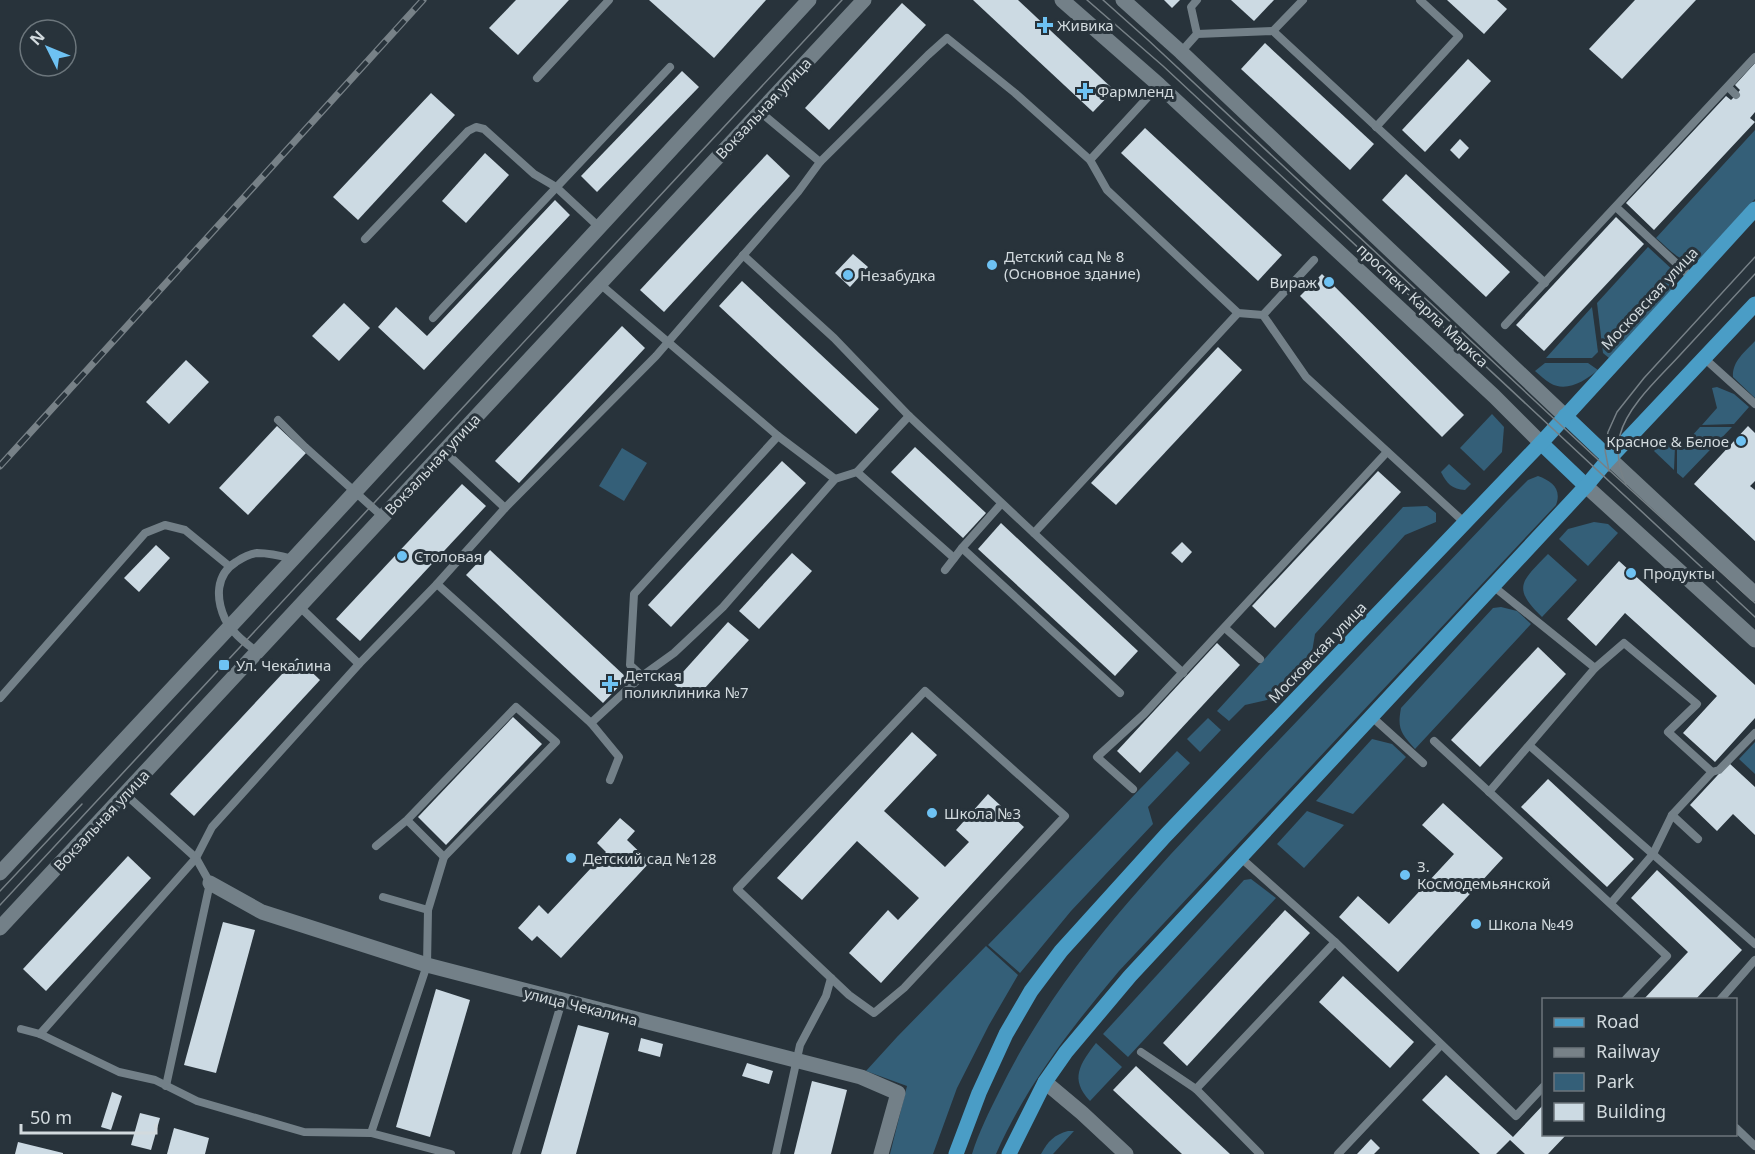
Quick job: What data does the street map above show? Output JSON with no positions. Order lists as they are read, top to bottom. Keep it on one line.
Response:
{"streets":{"main road":["Вокзальная улица","Московская улица","проспект Карла Маркса","улица Чекалина"]},"crossings":[["Московская улица","проспект Карла Маркса"]],"places":{"health":["Живика","Фармленд","Детская поликлиника №7"],"other":["Детский сад № 8 (Основное здание)","Незабудка","Вираж","Красное & Белое","Столовая","Продукты","Школа №3","Детский сад №128","З. Космодемьянской","Школа №49"],"transit":["Ул. Чекалина"]},"legend":["Road","Railway","Park","Building"],"scale_bar":"50 m","north":"top left"}
